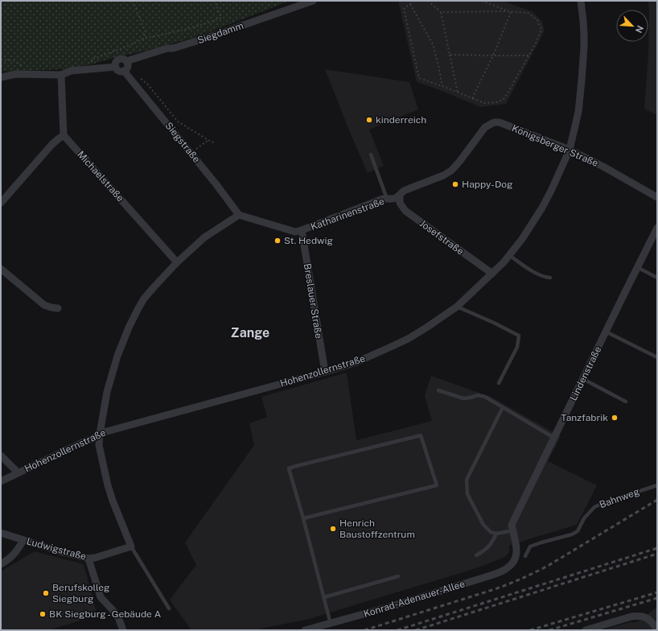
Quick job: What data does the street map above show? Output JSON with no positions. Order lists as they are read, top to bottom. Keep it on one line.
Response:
{"streets":{"street":["Siegdamm","Siegstraße","Königsberger Straße","Michaelstraße","Katharinenstraße","Josefstraße","Breslauer Straße","Hohenzollernstraße","Lindenstraße","Ludwigstraße","Konrad-Adenauer-Allee"],"lane":["Bahnweg"]},"crossings":[["Siegdamm","Siegstraße"],["Siegstraße","Katharinenstraße"],["Königsberger Straße","Katharinenstraße"],["Königsberger Straße","Hohenzollernstraße"],["Katharinenstraße","Josefstraße"],["Katharinenstraße","Breslauer Straße"],["Josefstraße","Hohenzollernstraße"],["Breslauer Straße","Hohenzollernstraße"],["Lindenstraße","Konrad-Adenauer-Allee"]],"districts":["Zange"],"places":["kinderreich","Happy-Dog","St. Hedwig","Tanzfabrik","Henrich Baustoffzentrum","Berufskolleg Siegburg","BK Siegburg - Gebäude A"],"north":"bottom right"}
